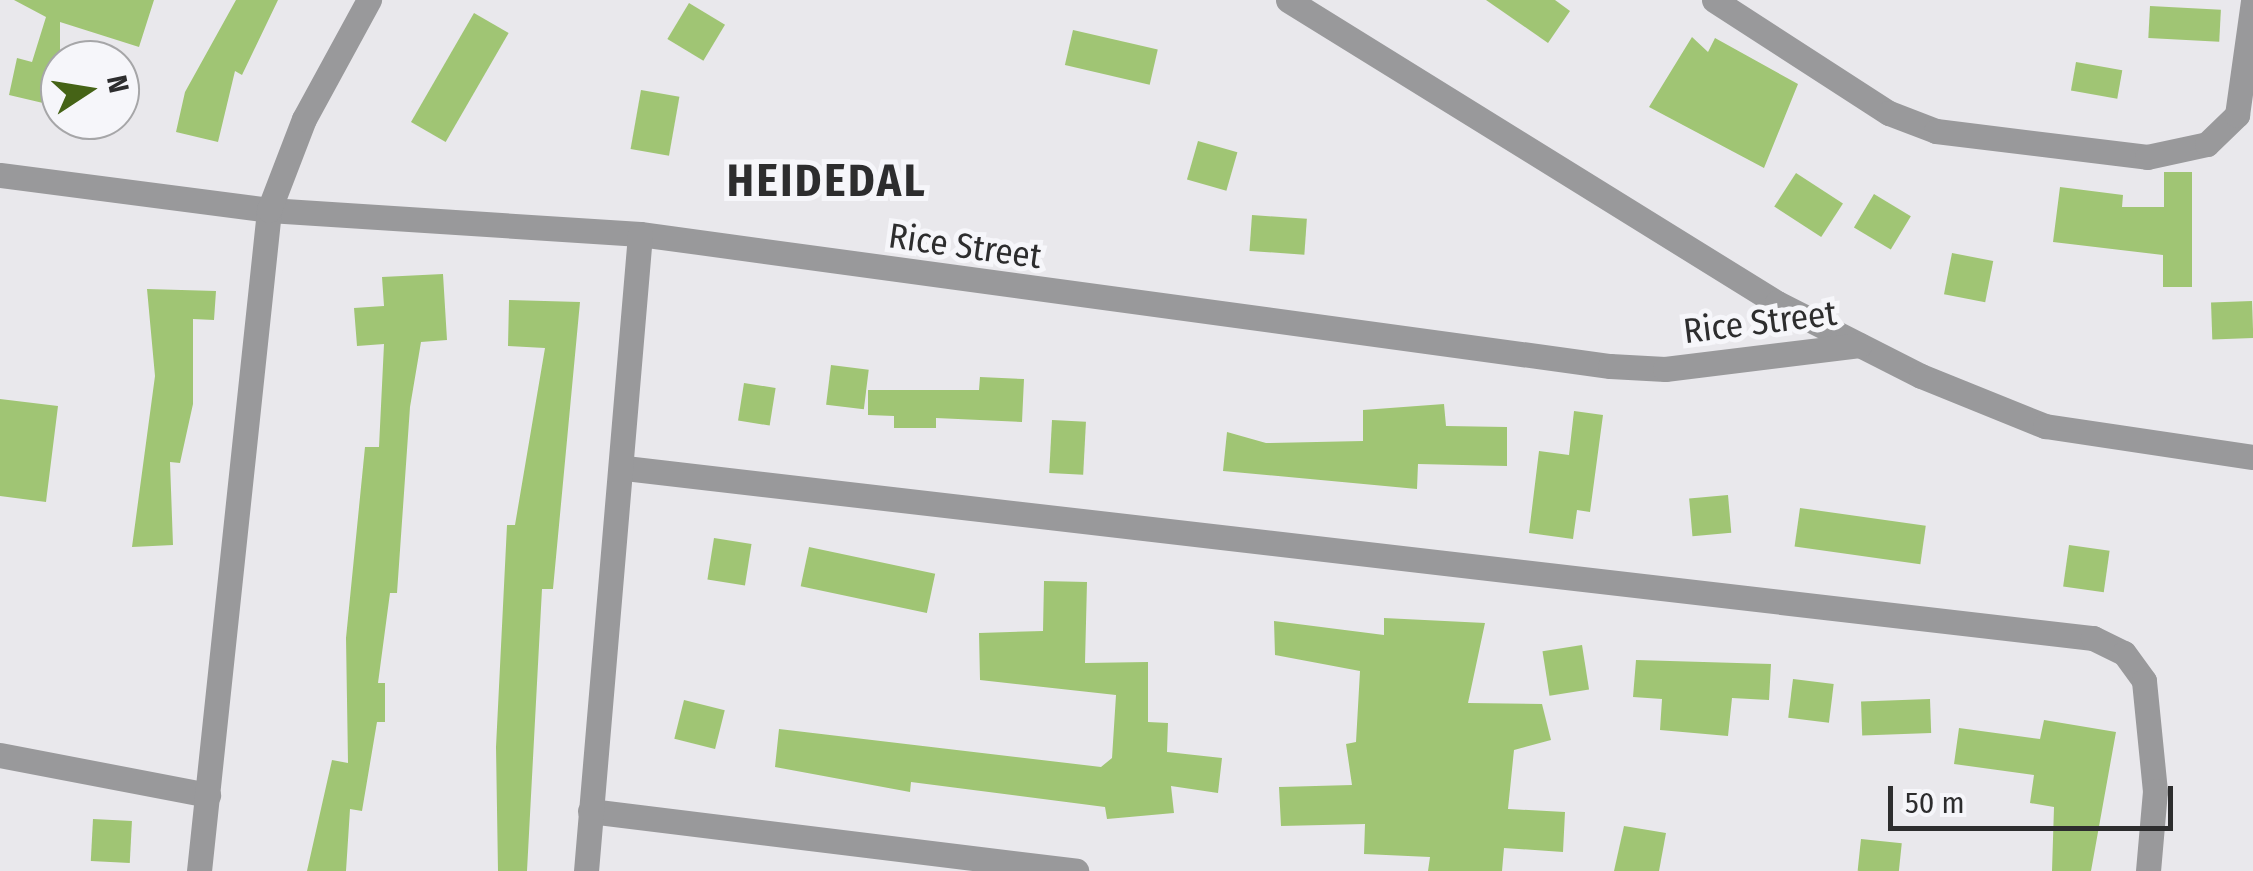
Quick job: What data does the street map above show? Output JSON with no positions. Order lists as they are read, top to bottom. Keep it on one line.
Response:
{"streets":{"street":["Rice Street"]},"districts":["HEIDEDAL"],"scale_bar":"50 m","north":"right"}
